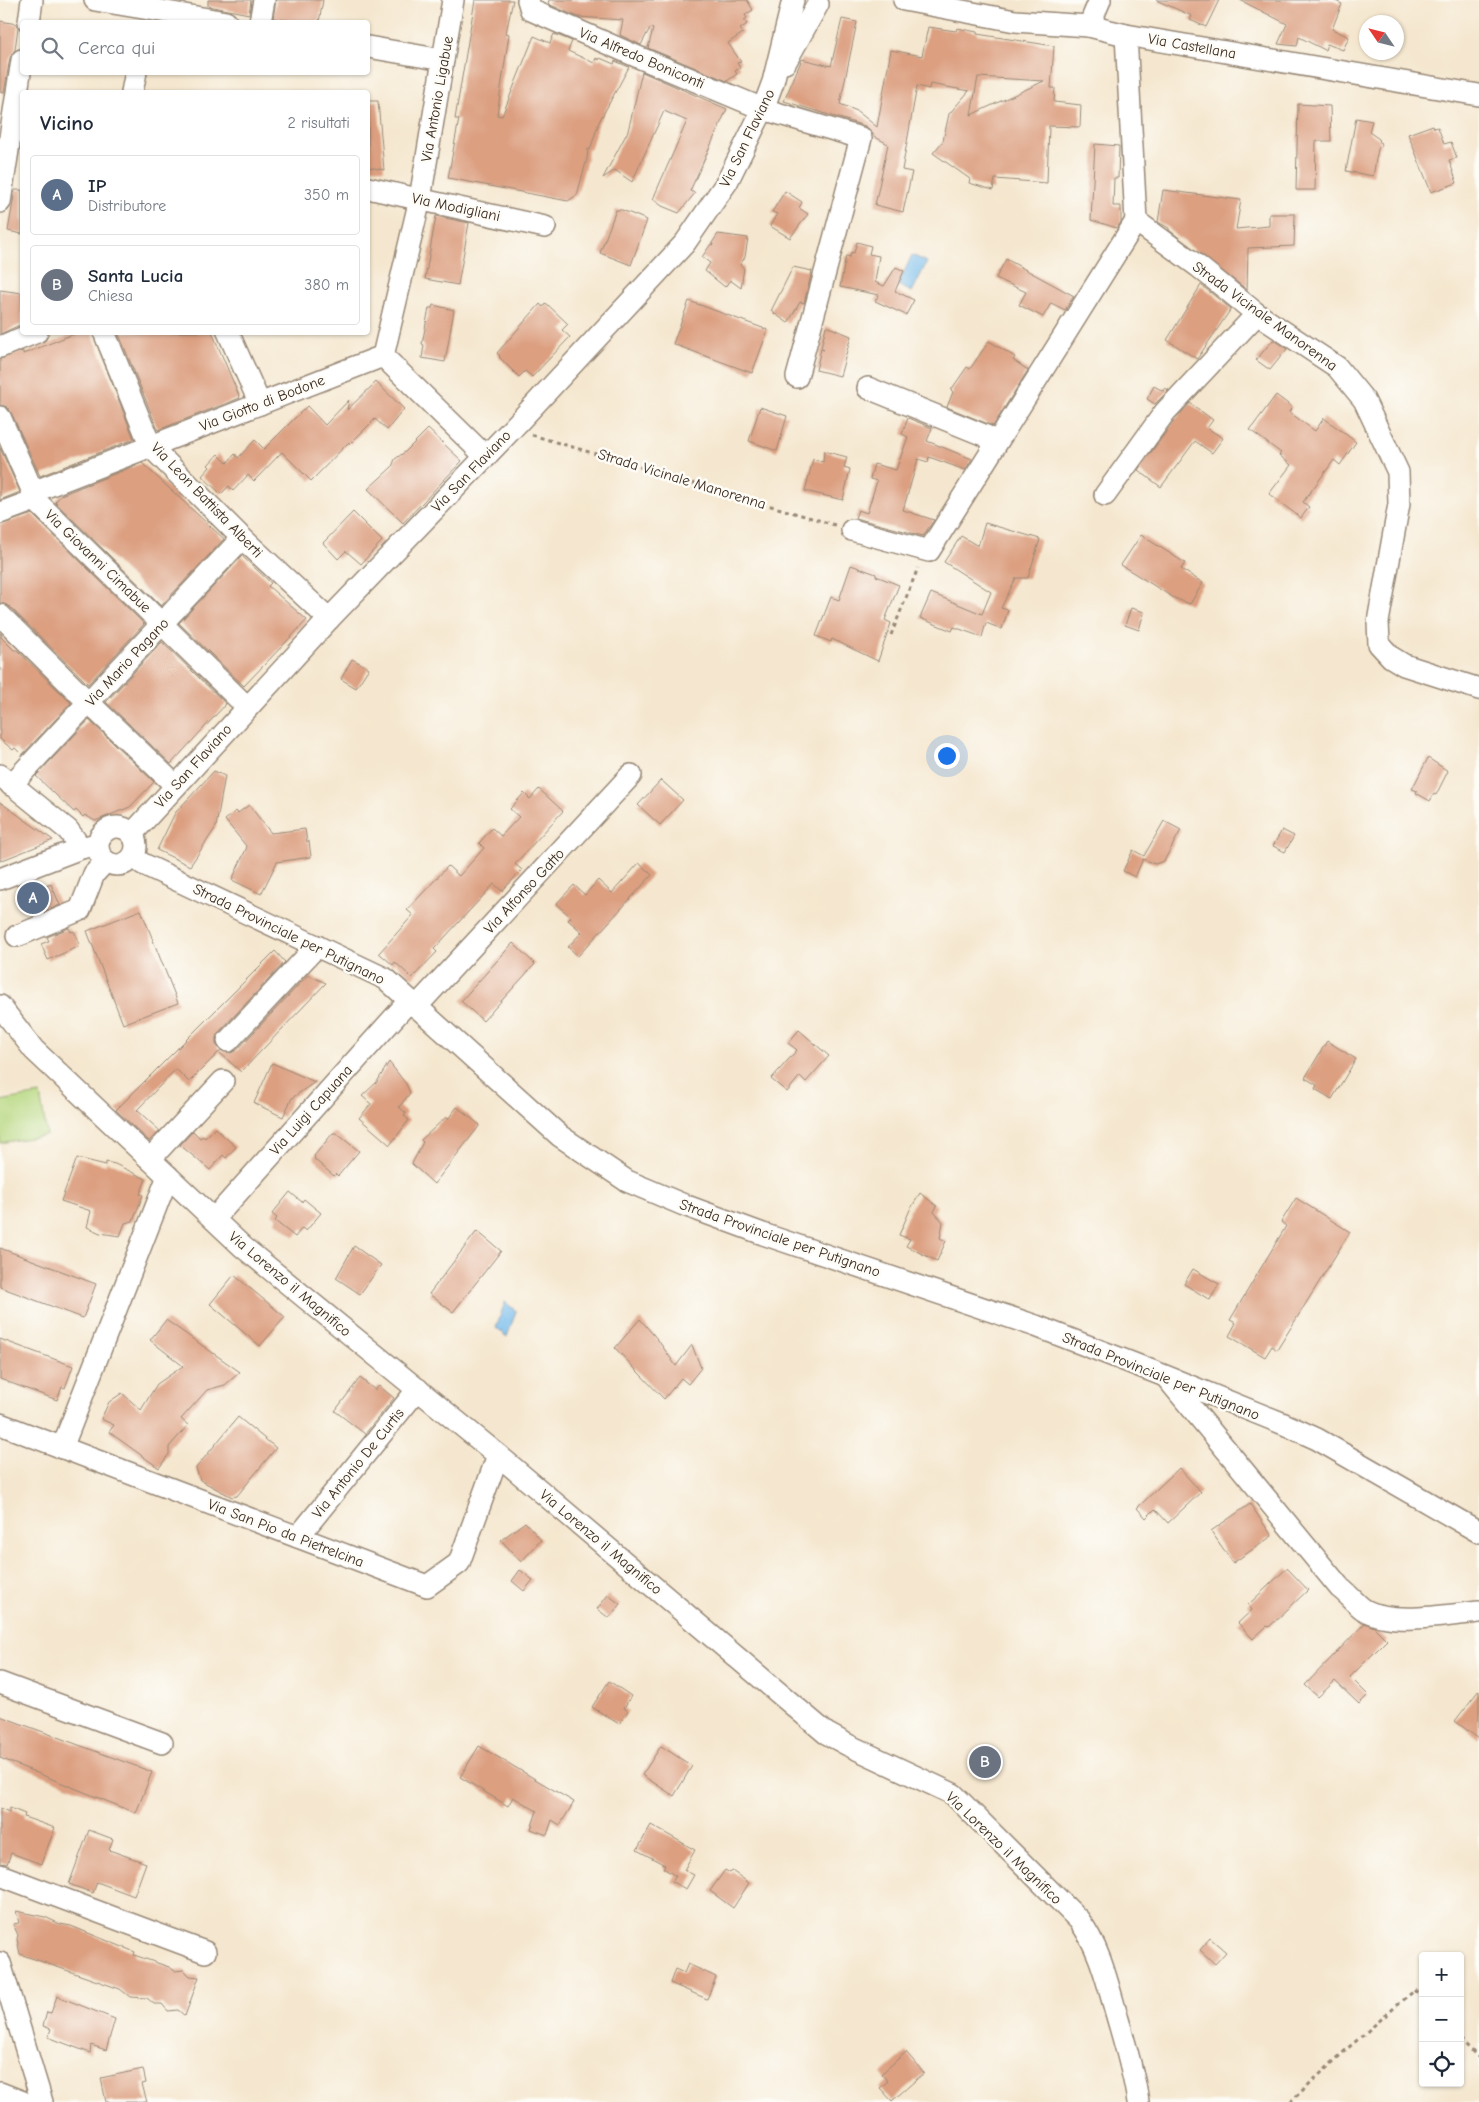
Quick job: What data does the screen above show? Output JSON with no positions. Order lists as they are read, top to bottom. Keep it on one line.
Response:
{"streets":{"street":["Via Castellana","Via Alfredo Boniconti","Via Antonio Ligabue","Via San Flaviano","Via Modigliani","Strada Vicinale Manorenna","Via Giotto di Bodone","Via Leon Battista Alberti","Via Giovanni Cimabue","Via Mario Pagano","Via Alfonso Gatto","Strada Provinciale per Putignano","Via Luigi Capuana","Via Lorenzo il Magnifico","Via Antonio De Curtis","Via San Pio da Pietrelcina"]},"crossings":[["Via Alfredo Boniconti","Via San Flaviano"],["Via Antonio Ligabue","Via Modigliani"],["Via San Flaviano","Strada Vicinale Manorenna"],["Via San Flaviano","Via Leon Battista Alberti"],["Via San Flaviano","Via Giovanni Cimabue"],["Via San Flaviano","Strada Provinciale per Putignano"],["Via Giotto di Bodone","Via Leon Battista Alberti"],["Via Giotto di Bodone","Via Giovanni Cimabue"],["Via Leon Battista Alberti","Via Mario Pagano"],["Via Giovanni Cimabue","Via Mario Pagano"],["Via Alfonso Gatto","Strada Provinciale per Putignano"],["Via Alfonso Gatto","Via Luigi Capuana"],["Strada Provinciale per Putignano","Via Luigi Capuana"],["Via Luigi Capuana","Via Lorenzo il Magnifico"],["Via Lorenzo il Magnifico","Via Antonio De Curtis"],["Via Lorenzo il Magnifico","Via San Pio da Pietrelcina"],["Via Antonio De Curtis","Via San Pio da Pietrelcina"]],"north":"top left","page":{"search":"Cerca qui","heading":["Vicino","2 risultati"],"list":[{"mark":"A","name":"IP","note":"Distributore","value":"350 m"},{"mark":"B","name":"Santa Lucia","note":"Chiesa","value":"380 m"}],"pins":["A","B"],"map_buttons":["+","−"]}}
